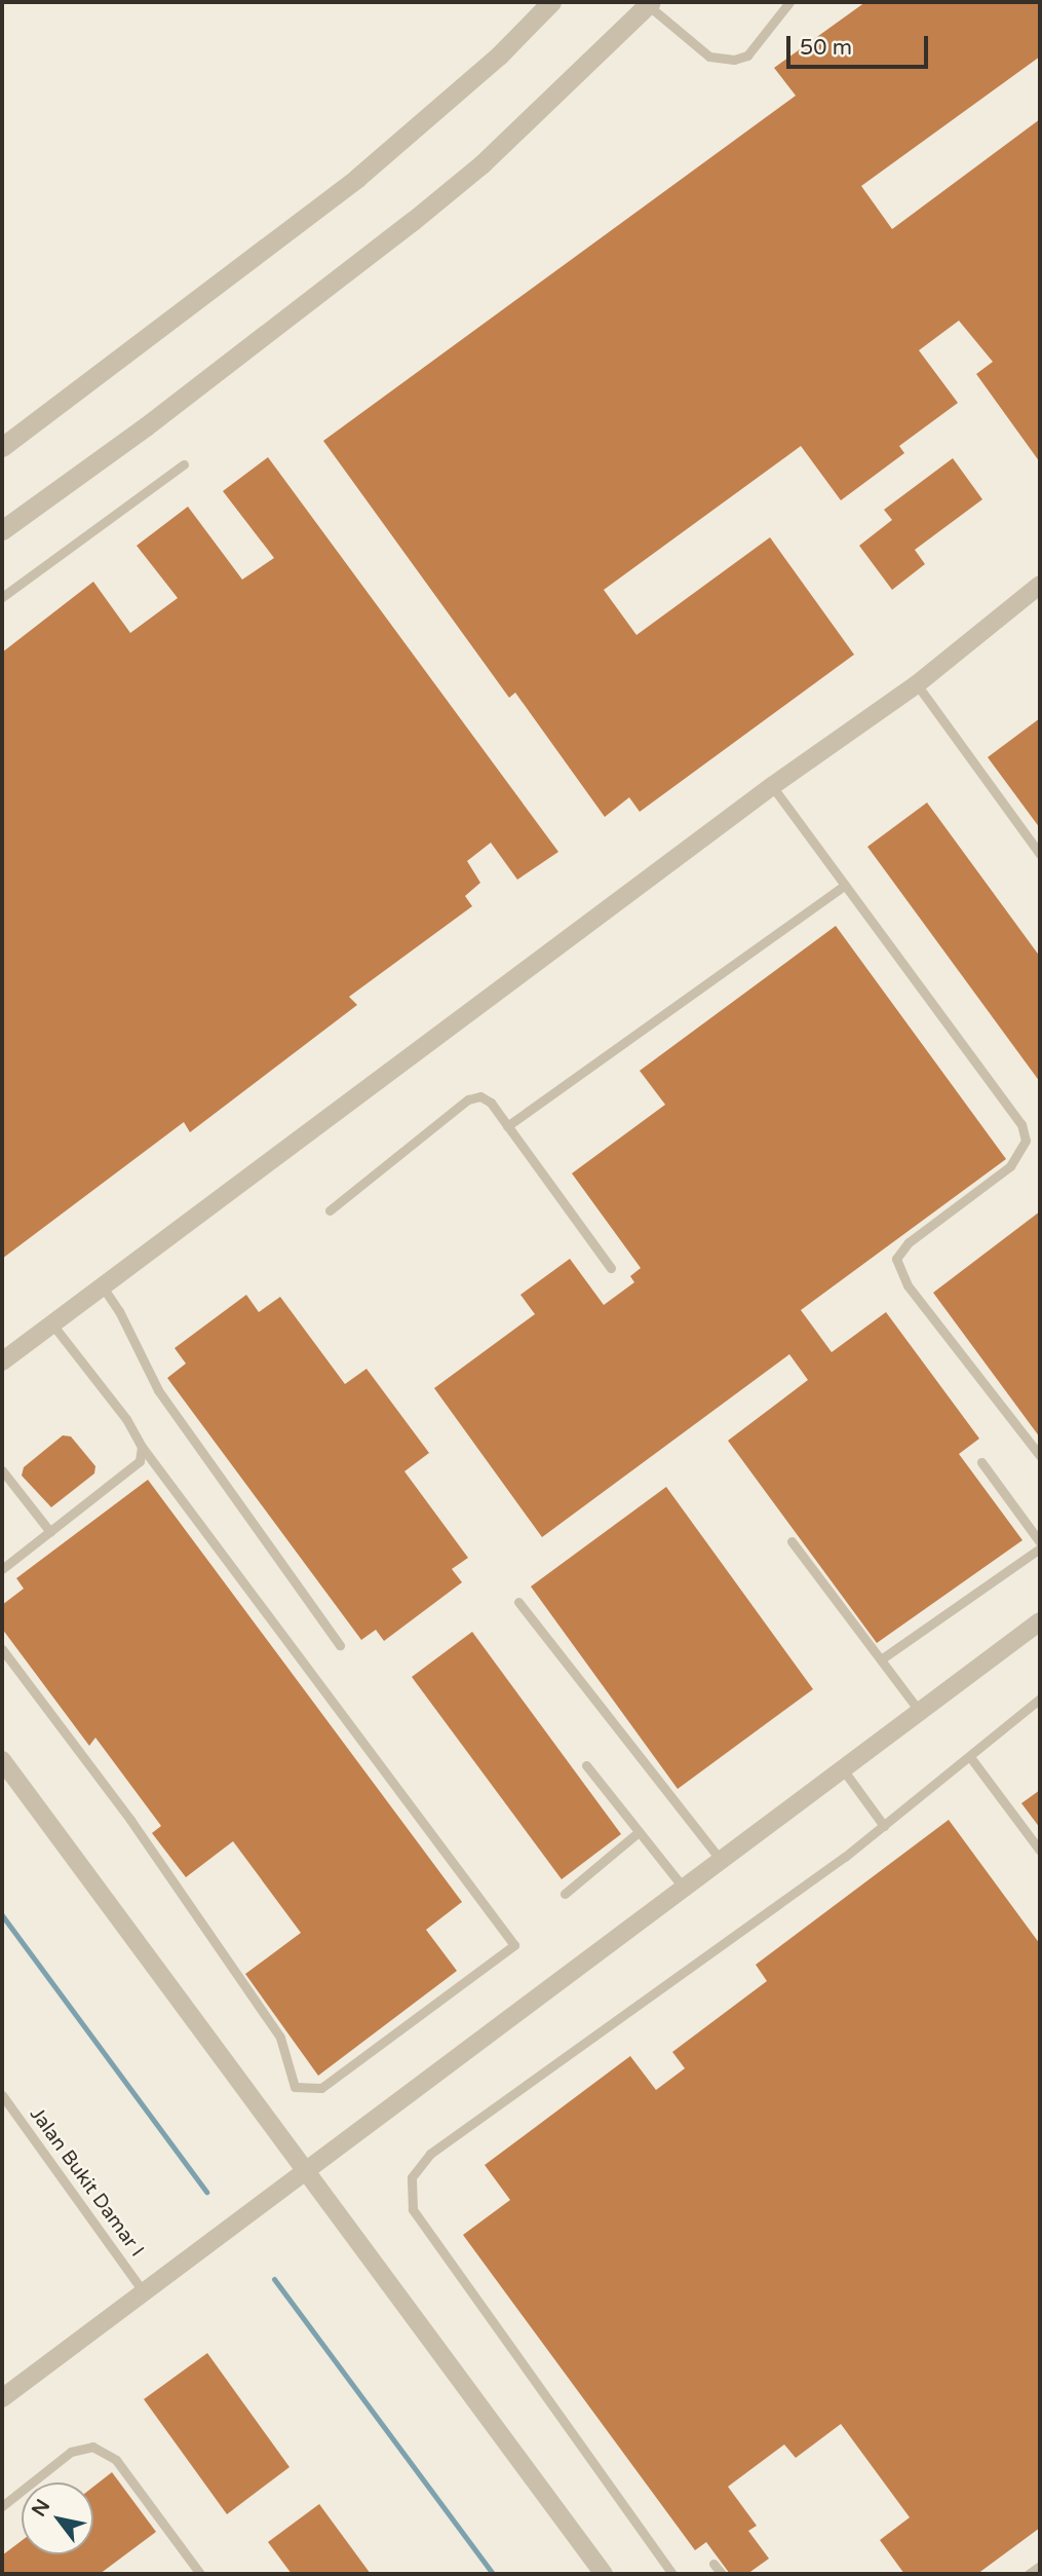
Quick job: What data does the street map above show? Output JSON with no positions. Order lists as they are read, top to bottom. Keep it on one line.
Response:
{"streets":{"lane":["Jalan Bukit Damar I"]},"scale_bar":"50 m","north":"top left"}
